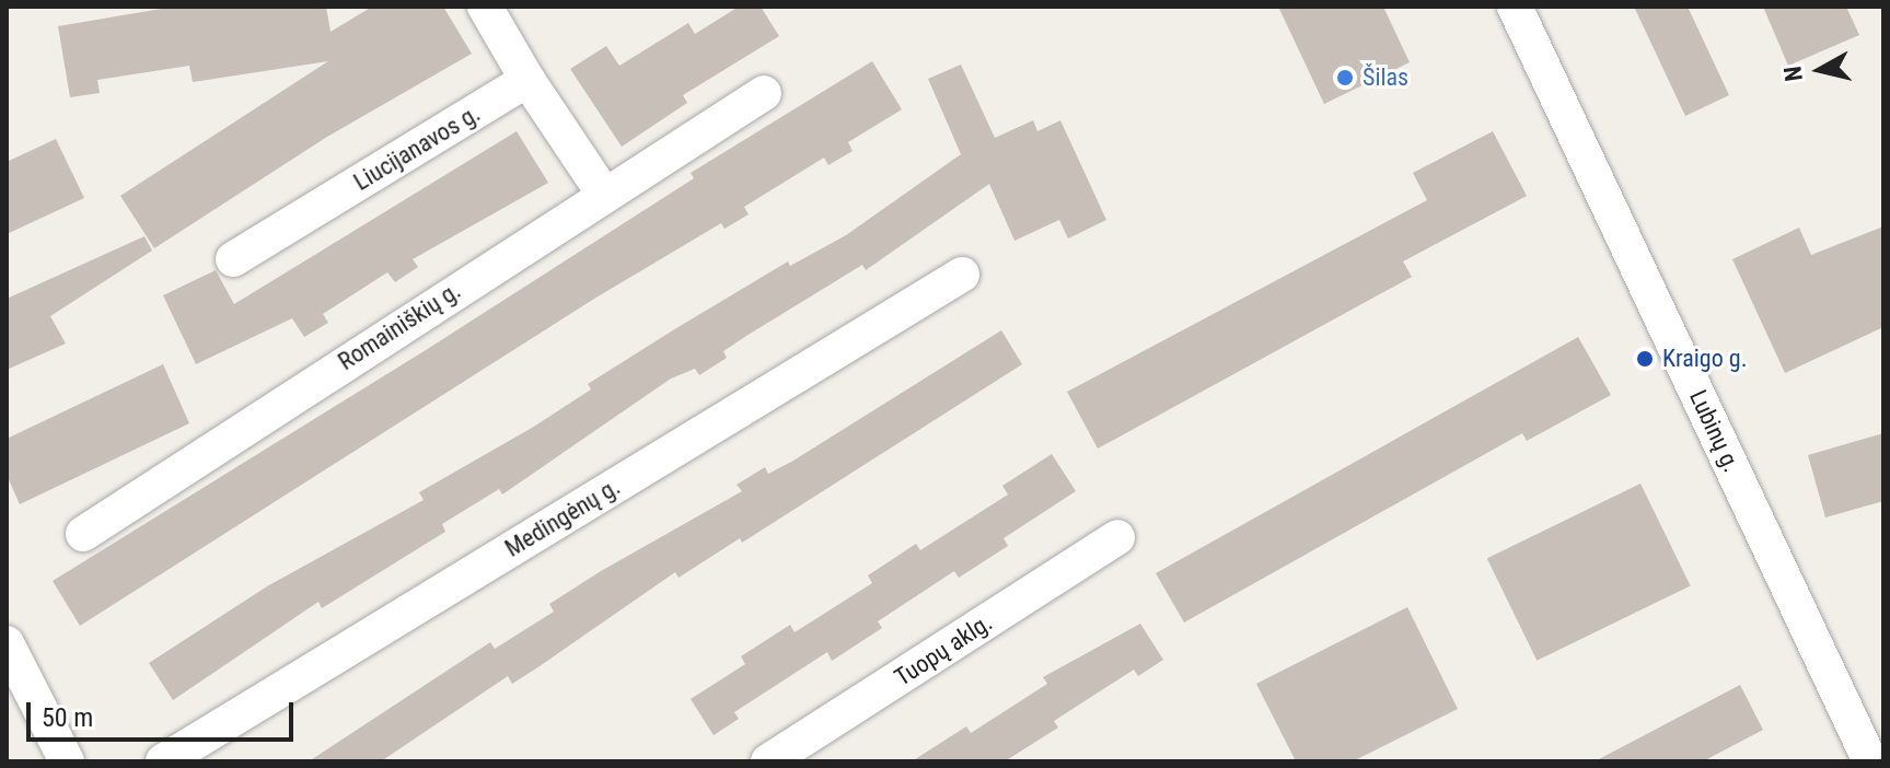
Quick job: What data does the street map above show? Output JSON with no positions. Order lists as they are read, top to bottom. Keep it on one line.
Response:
{"streets":{"street":["Liucijanavos g.","Romainiškių g.","Lubinų g.","Medingėnų g.","Tuopų aklg."]},"places":["Šilas","Kraigo g."],"scale_bar":"50 m","north":"left"}
